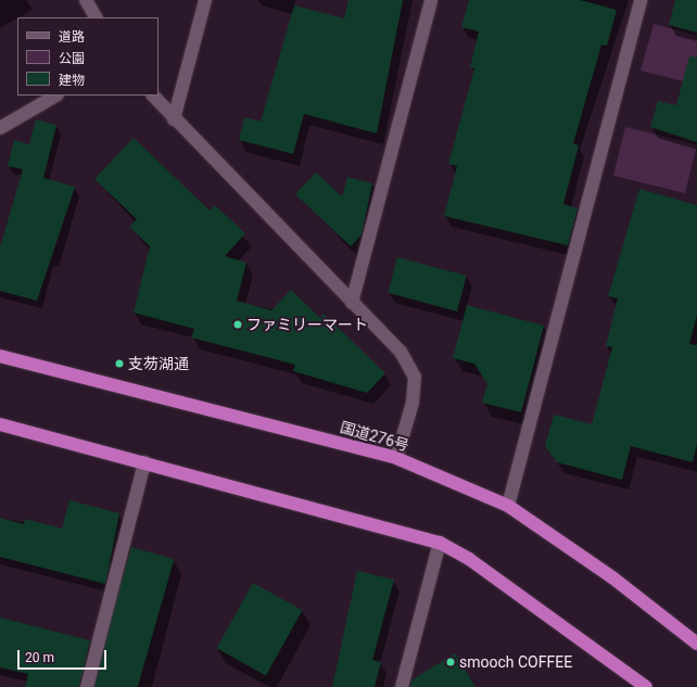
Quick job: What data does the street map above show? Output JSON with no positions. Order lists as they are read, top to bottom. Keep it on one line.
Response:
{"streets":{"highway":["国道276号"]},"places":["ファミリーマート","支芴湖通","smooch COFFEE"],"legend":["道路","公園","建物"],"scale_bar":"20 m"}
